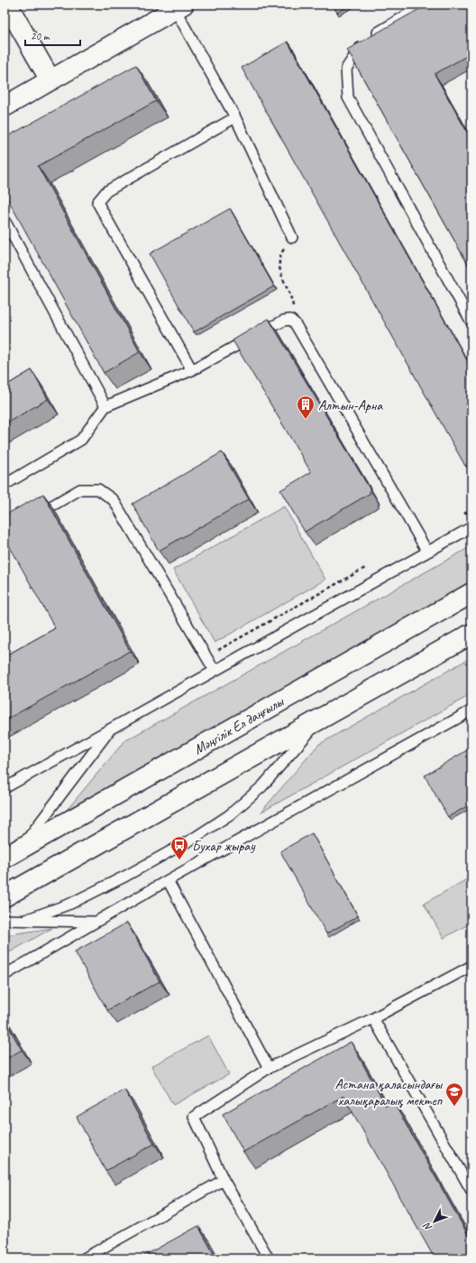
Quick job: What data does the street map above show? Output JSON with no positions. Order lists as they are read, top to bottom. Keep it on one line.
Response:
{"streets":{"main road":["Мәңгілік Ел даңғылы"]},"places":{"building":["Алтын-Арна"],"bus stop":["Бухар жырау"],"school or university":["Астана қаласындағы халықаралық мектеп"]},"scale_bar":"20 m","north":"bottom left"}
